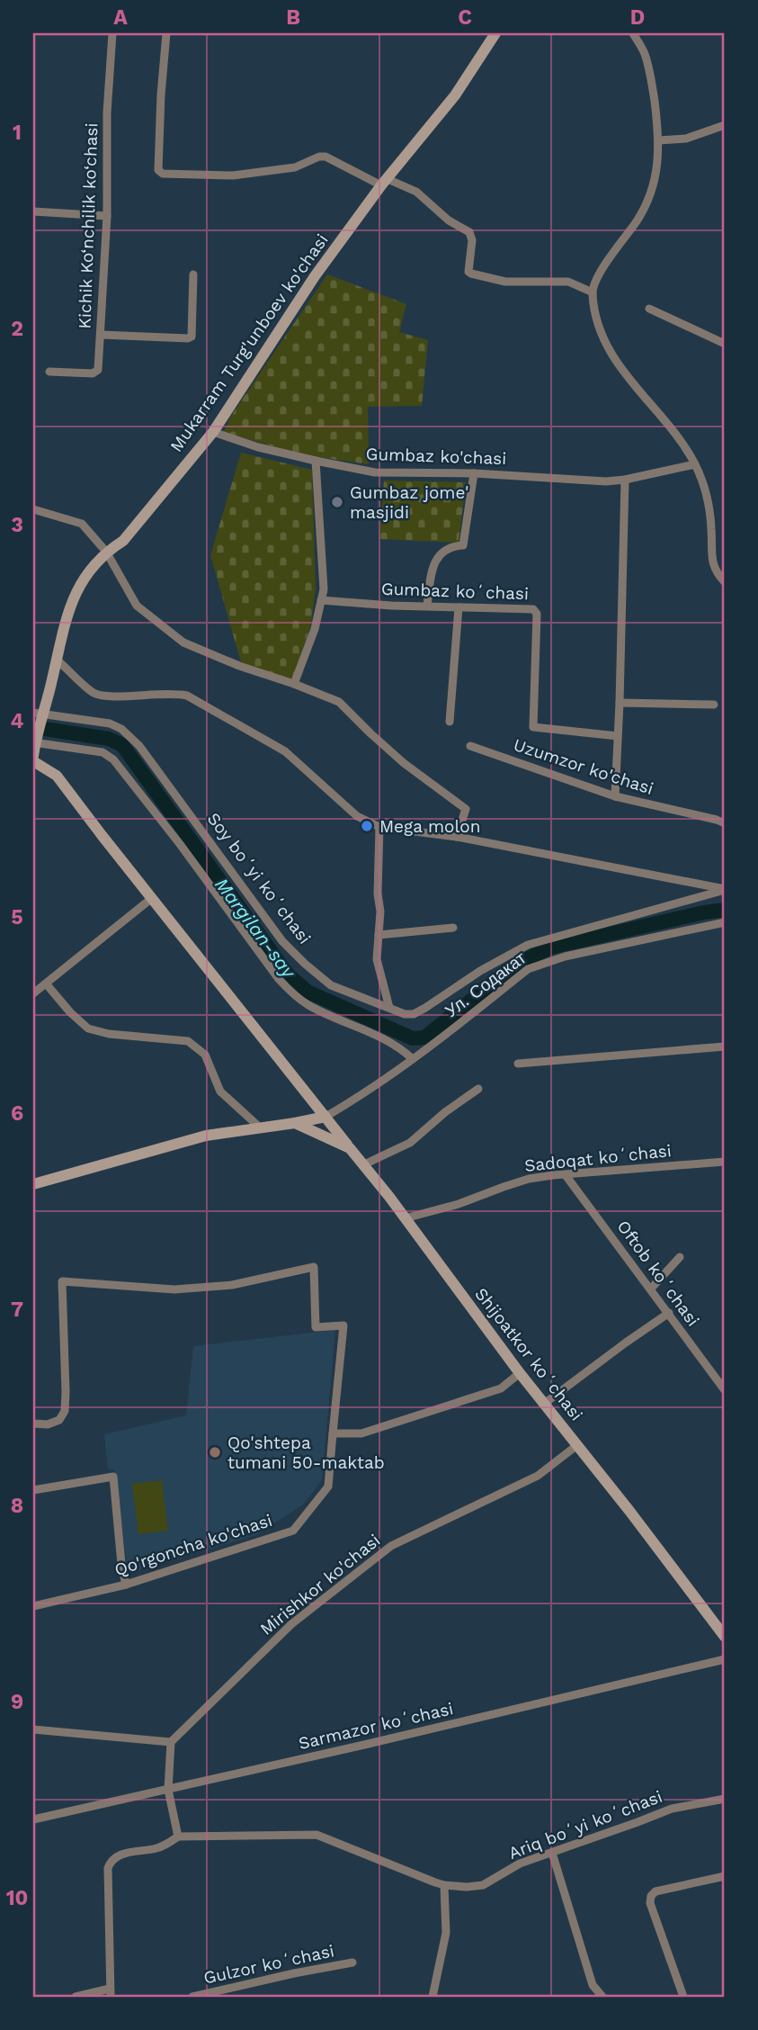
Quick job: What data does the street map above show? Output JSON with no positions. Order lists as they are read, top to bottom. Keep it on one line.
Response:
{"streets":{"street":["Kichik Ko‘nchilik ko‘chasi","Mukarram Turg'unboev ko'chasi","Gumbaz ko'chasi","Gumbaz koʻchasi","Uzumzor ko'chasi","Soy boʻyi koʻchasi","Ул. Содакат","Sadoqat koʻchasi","Oftob koʻchasi","Shijoatkor koʻchasi","Qo'rgoncha ko'chasi","Mirishkor ko'chasi","Sarmazor koʻchasi","Ariq boʻyi koʻchasi","Gulzor koʻchasi"]},"crossings":[["Mukarram Turg'unboev ko'chasi","Gumbaz ko'chasi"],["Mukarram Turg'unboev ko'chasi","Soy boʻyi koʻchasi"],["Sadoqat koʻchasi","Oftob koʻchasi"],["Sadoqat koʻchasi","Shijoatkor koʻchasi"],["Shijoatkor koʻchasi","Mirishkor ko'chasi"]],"water":["Margilan-say"],"places":["Gumbaz jome' masjidi","Mega molon","Qo'shtepa tumani 50-maktab"],"grid":{"columns":["A","B","C","D"],"rows":["1","2","3","4","5","6","7","8","9","10"]}}
